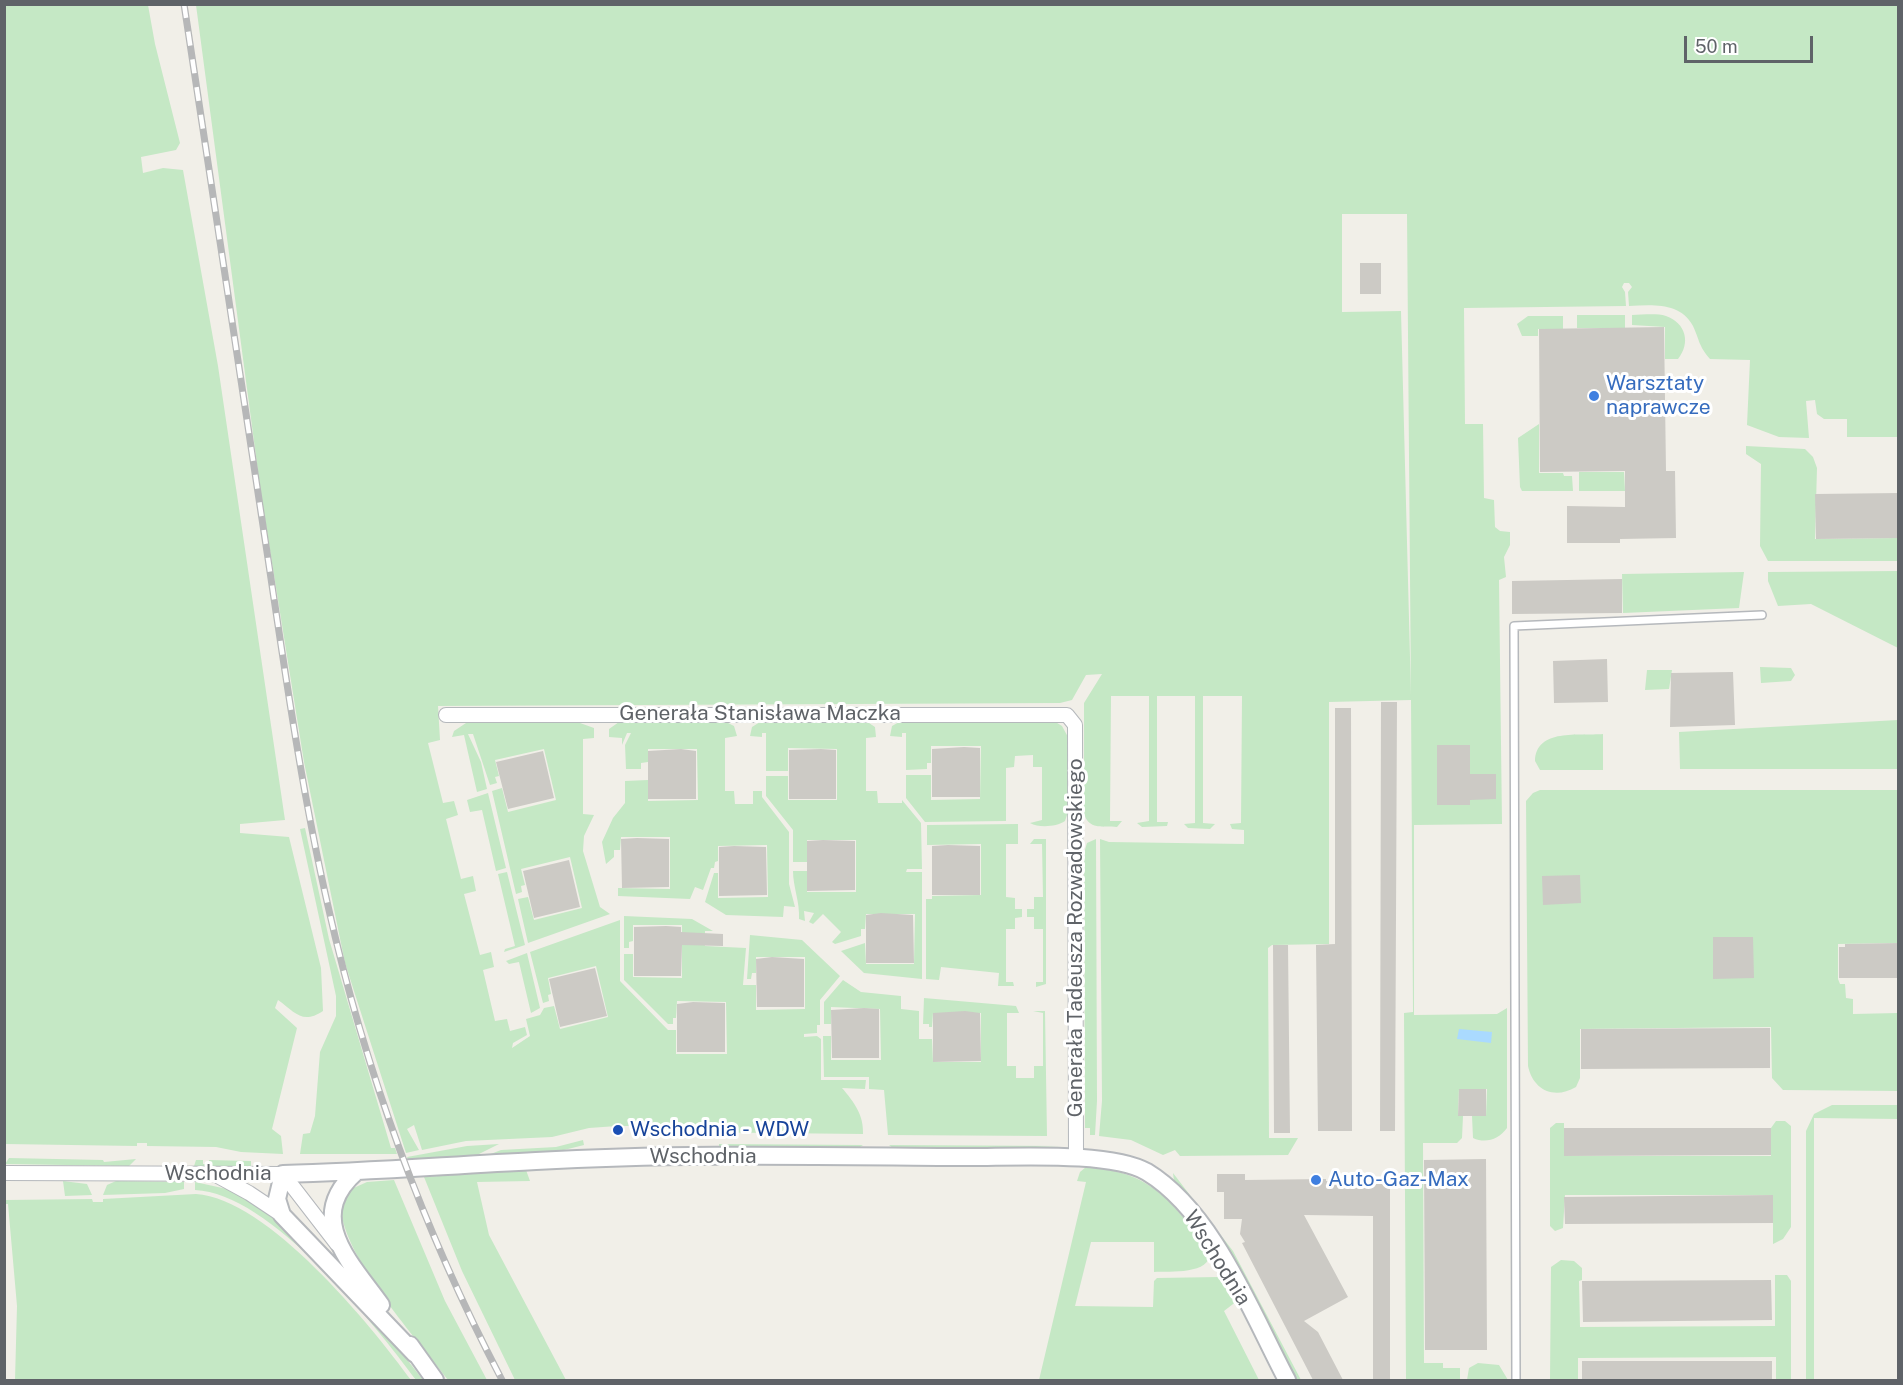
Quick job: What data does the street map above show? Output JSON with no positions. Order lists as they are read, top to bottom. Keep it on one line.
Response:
{"streets":{"street":["Generała Stanisława Maczka","Generała Tadeusza Rozwadowskiego","Wschodnia"]},"crossings":[["Generała Stanisława Maczka","Generała Tadeusza Rozwadowskiego"],["Generała Tadeusza Rozwadowskiego","Wschodnia"]],"places":["Warsztaty naprawcze","Wschodnia - WDW","Auto-Gaz-Max"],"scale_bar":"50 m"}
